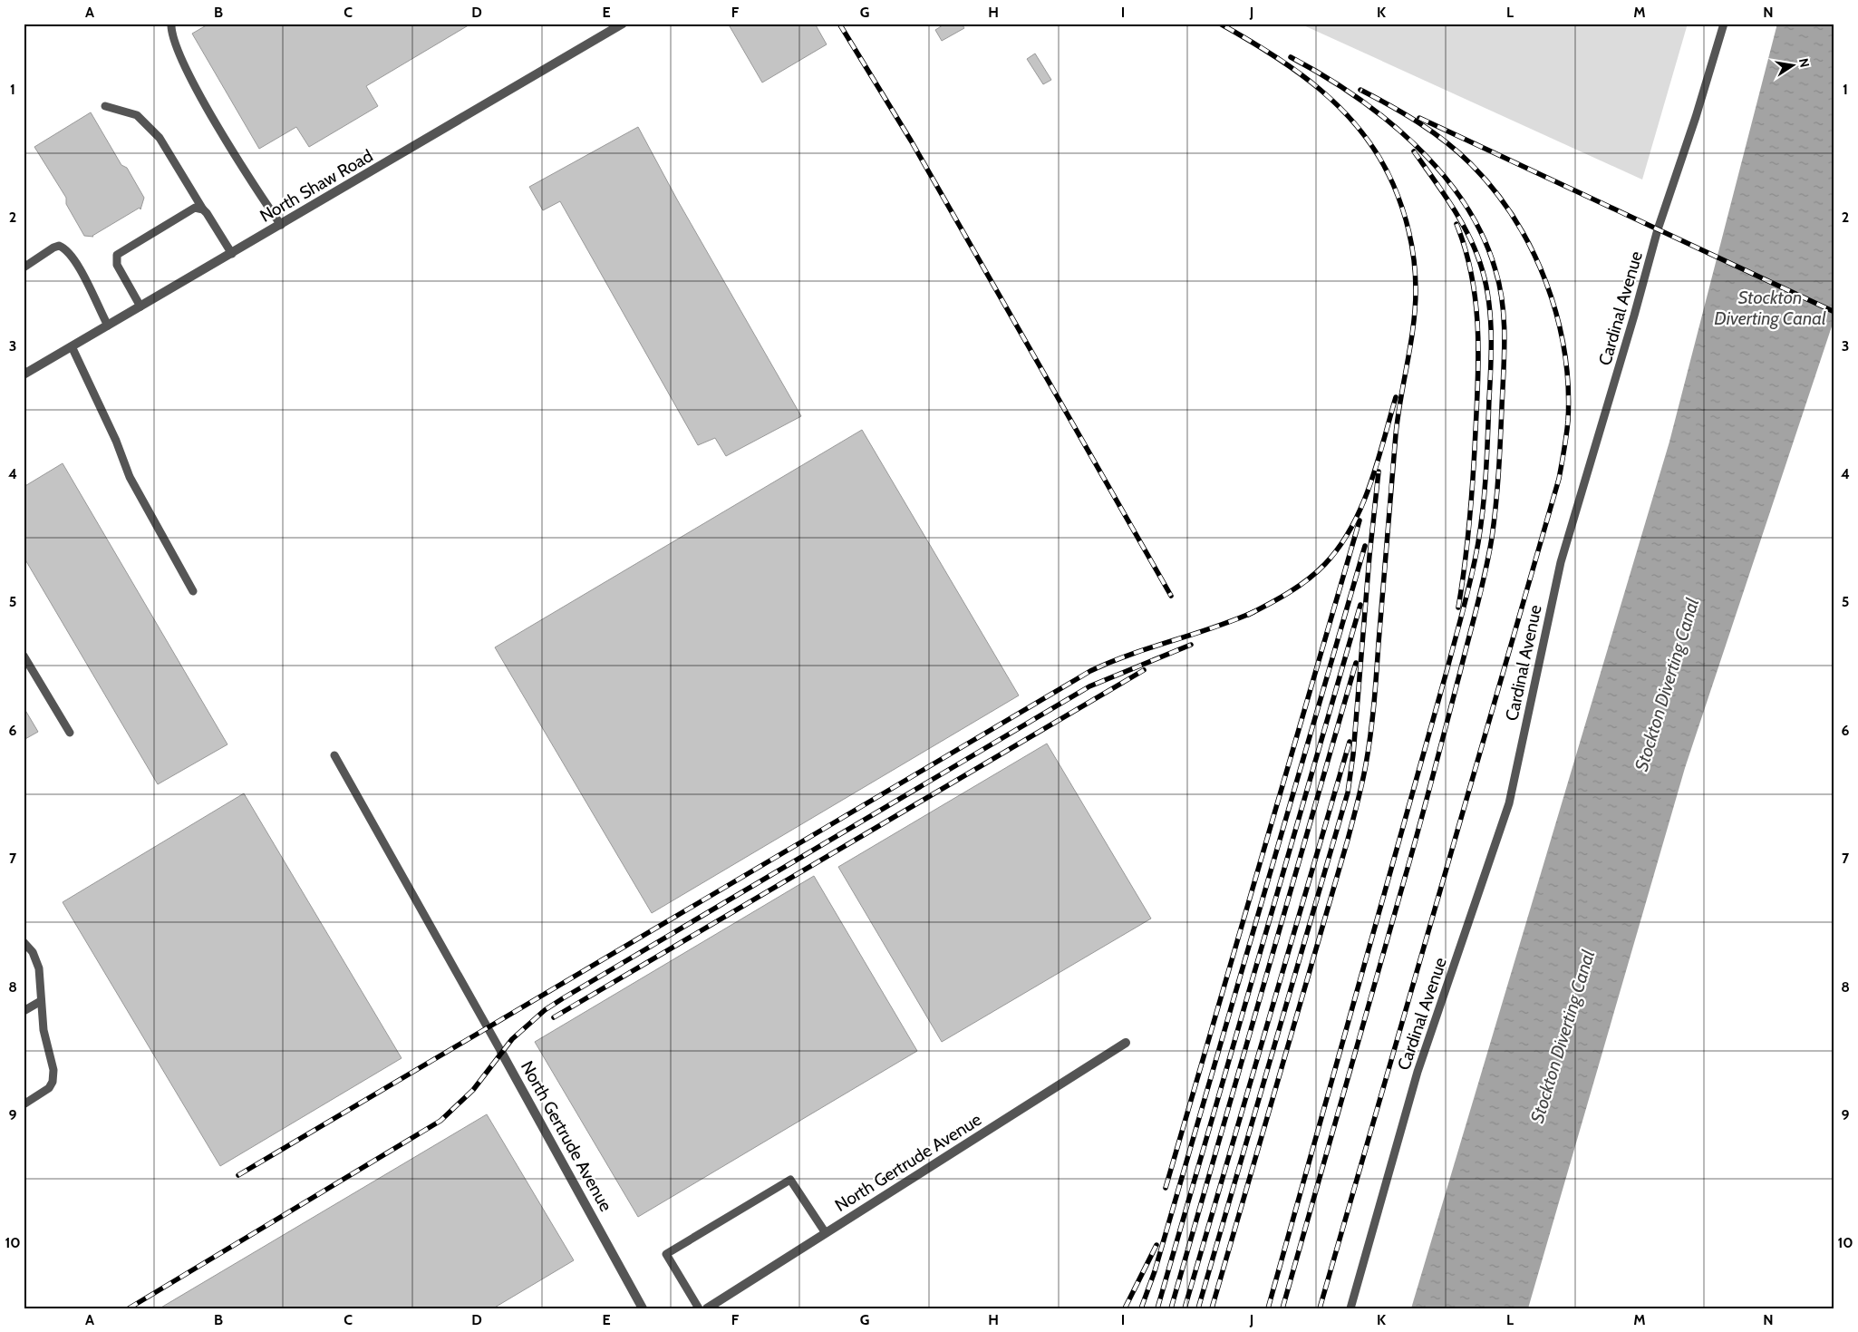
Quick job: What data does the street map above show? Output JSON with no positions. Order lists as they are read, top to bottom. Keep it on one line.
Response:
{"streets":{"street":["North Shaw Road","North Gertrude Avenue"],"lane":["Cardinal Avenue"]},"water":["Stockton Diverting Canal"],"north":"right","grid":{"columns":["A","B","C","D","E","F","G","H","I","J","K","L","M","N"],"rows":["1","2","3","4","5","6","7","8","9","10"]}}
